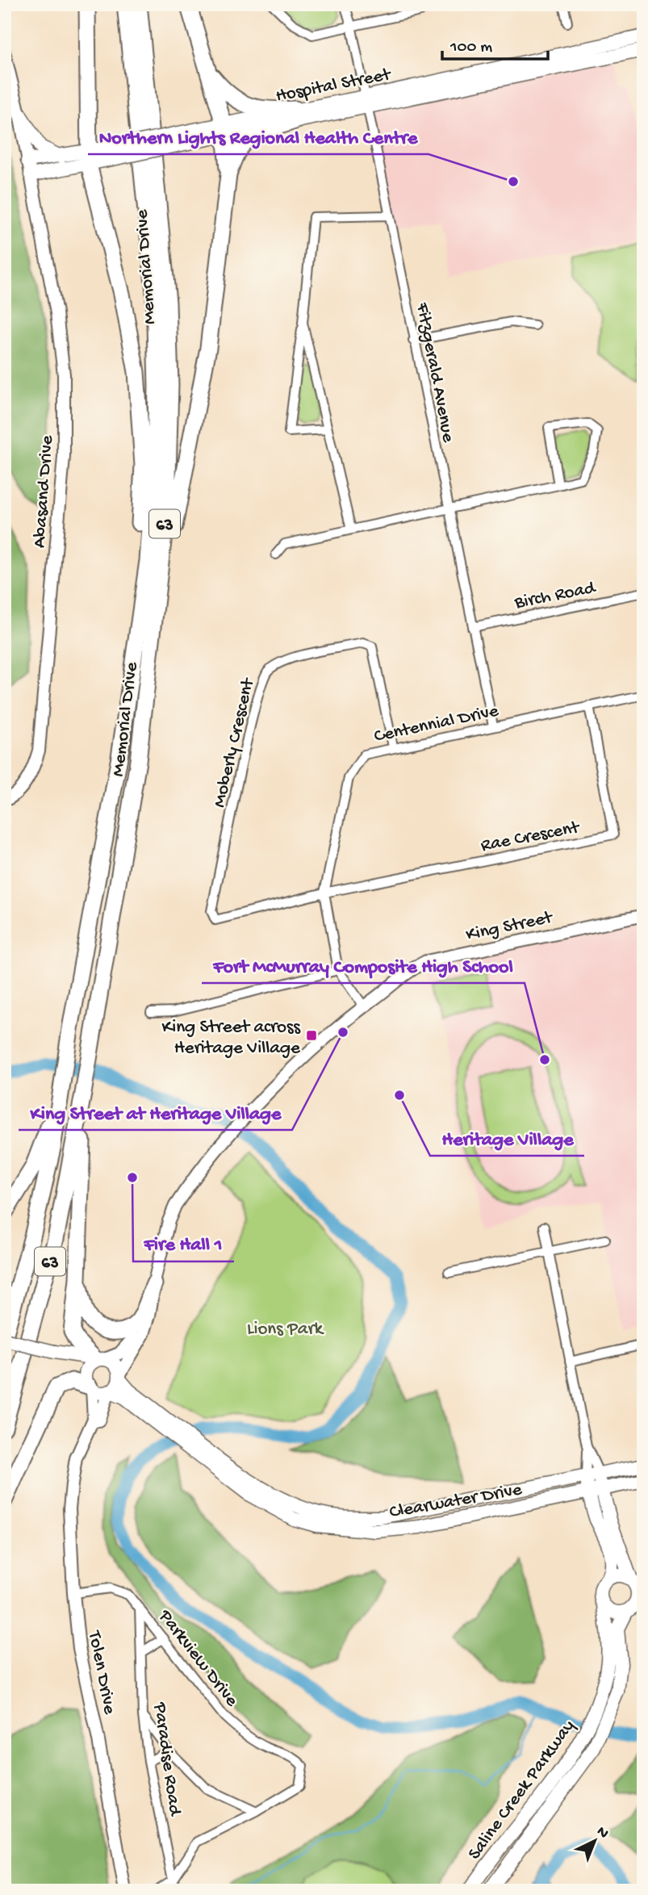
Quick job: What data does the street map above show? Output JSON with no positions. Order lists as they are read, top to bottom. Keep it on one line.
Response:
{"streets":{"highway":["Memorial Drive","63"],"main road":["Hospital Street","Clearwater Drive","Saline Creek Parkway"],"street":["Fitzgerald Avenue","Abasand Drive","Birch Road","Centennial Drive","Moberly Crescent","Rae Crescent","King Street","Parkview Drive","Tolen Drive","Paradise Road"]},"crossings":[["Hospital Street","Fitzgerald Avenue"],["Hospital Street","Abasand Drive"],["Fitzgerald Avenue","Birch Road"],["Fitzgerald Avenue","Centennial Drive"],["Centennial Drive","Moberly Crescent"],["Centennial Drive","Rae Crescent"],["Centennial Drive","King Street"],["Moberly Crescent","Rae Crescent"],["King Street","Clearwater Drive"],["King Street","Tolen Drive"],["Clearwater Drive","Tolen Drive"],["Parkview Drive","Tolen Drive"],["Parkview Drive","Paradise Road"]],"parks":["Lions Park"],"places":{"other":["Northern Lights Regional Health Centre","King Street at Heritage Village","Fort McMurray Composite High School","Heritage Village","Fire Hall 1"],"transit":["King Street across Heritage Village"]},"scale_bar":"100 m","north":"top right"}
